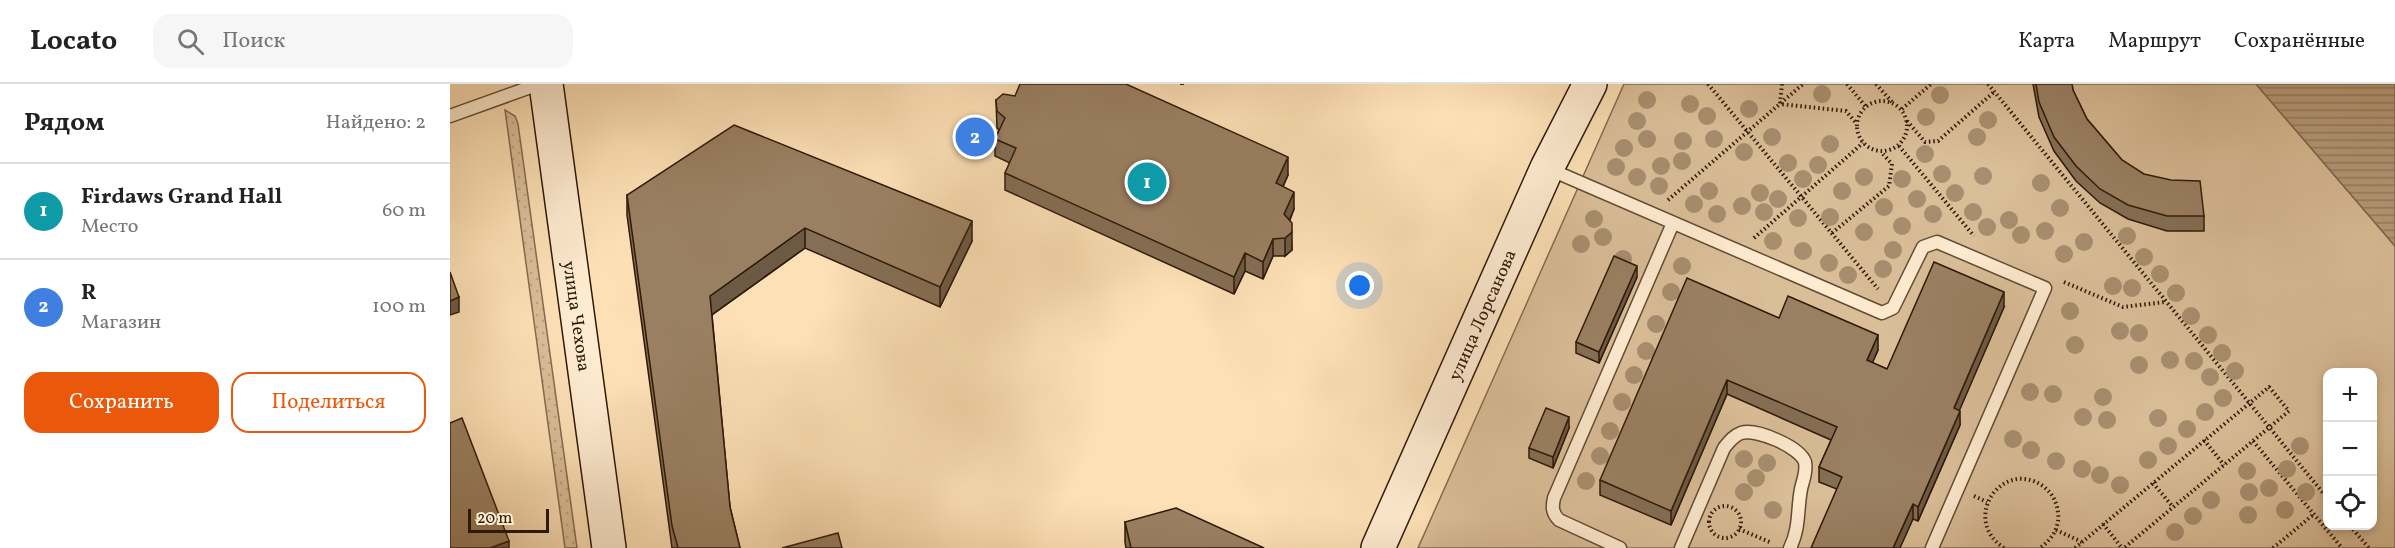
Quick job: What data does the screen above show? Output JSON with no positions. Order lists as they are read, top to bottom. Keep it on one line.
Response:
{"streets":{"main road":["улица Лорсанова","улица Чехова"]},"scale_bar":"20 m","page":{"header":"Locato","search":"Поиск","nav":["Карта","Маршрут","Сохранённые"],"heading":["Рядом","Найдено: 2"],"pins":["2","1"],"list":[{"mark":"1","name":"Firdaws Grand Hall","note":"Место","value":"60 m"},{"mark":"2","name":"R","note":"Магазин","value":"100 m"}],"buttons":["Сохранить","Поделиться"],"map_buttons":["+","−"],"scale":"20 m"}}
